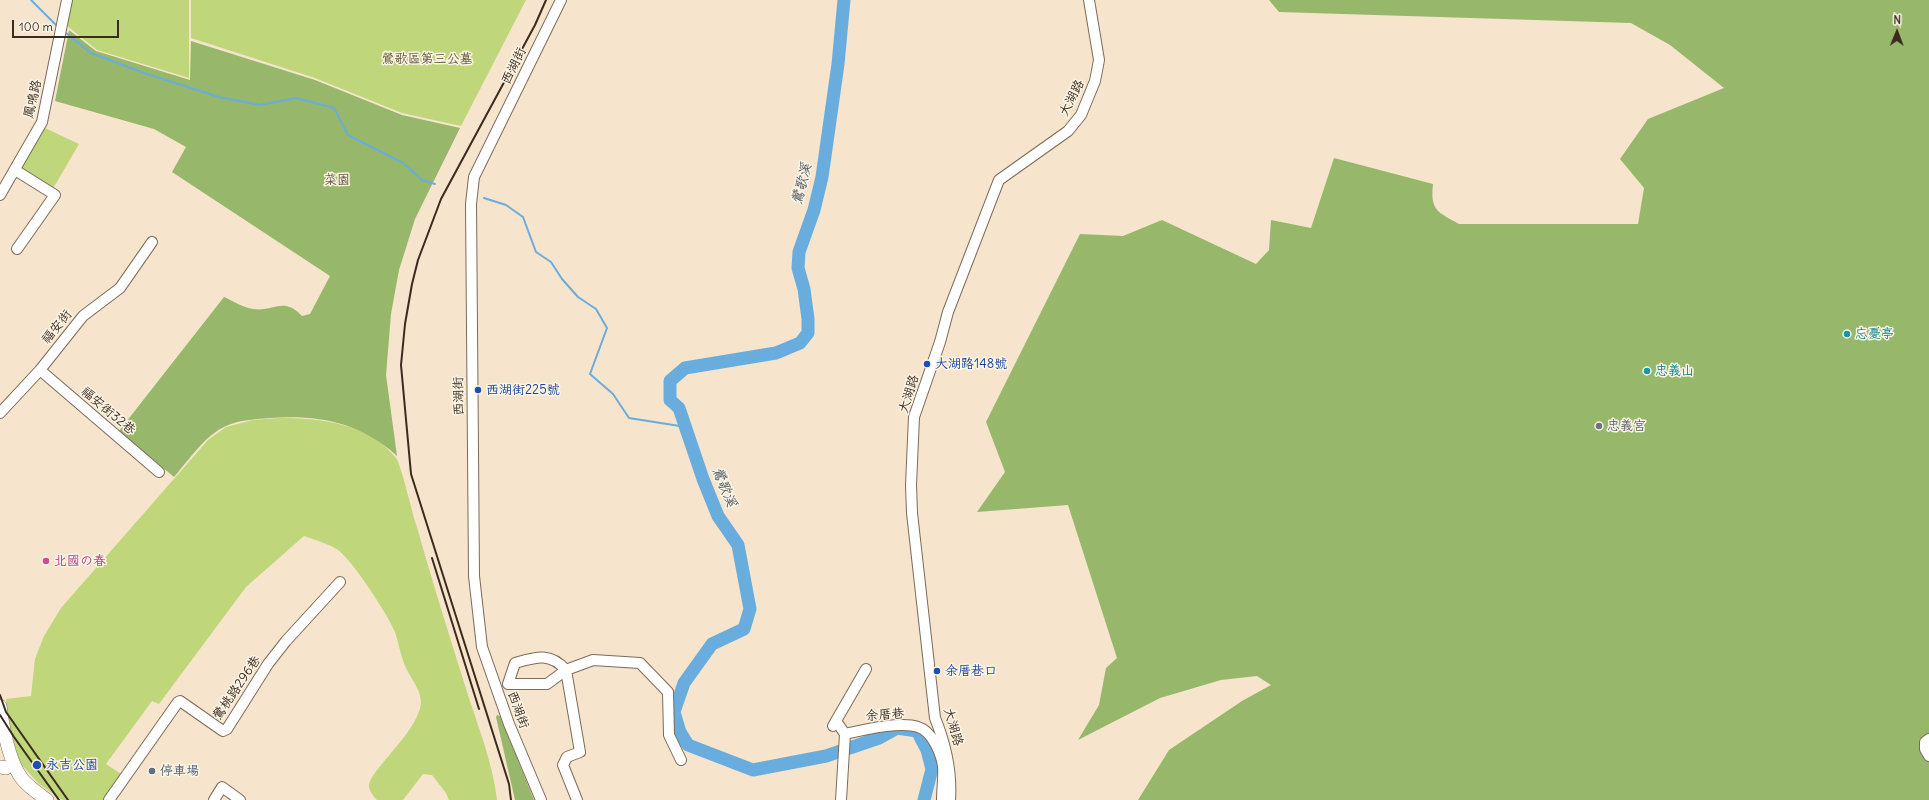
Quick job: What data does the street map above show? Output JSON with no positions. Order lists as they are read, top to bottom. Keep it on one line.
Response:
{"streets":{"street":["西湖街","大湖路","鳳鳴路","福安街","福安街32巷","鶯桃路296巷","余厝巷"]},"crossings":[["福安街","福安街32巷"]],"water":["鶯歌溪"],"parks":["鶯歌區第三公墓","菜園"],"places":["忘憂亭","大湖路148號","忠義山","西湖街225號","忠義宮","北國の春","余厝巷口","永吉公園","停車場"],"scale_bar":"100 m","north":"top"}
